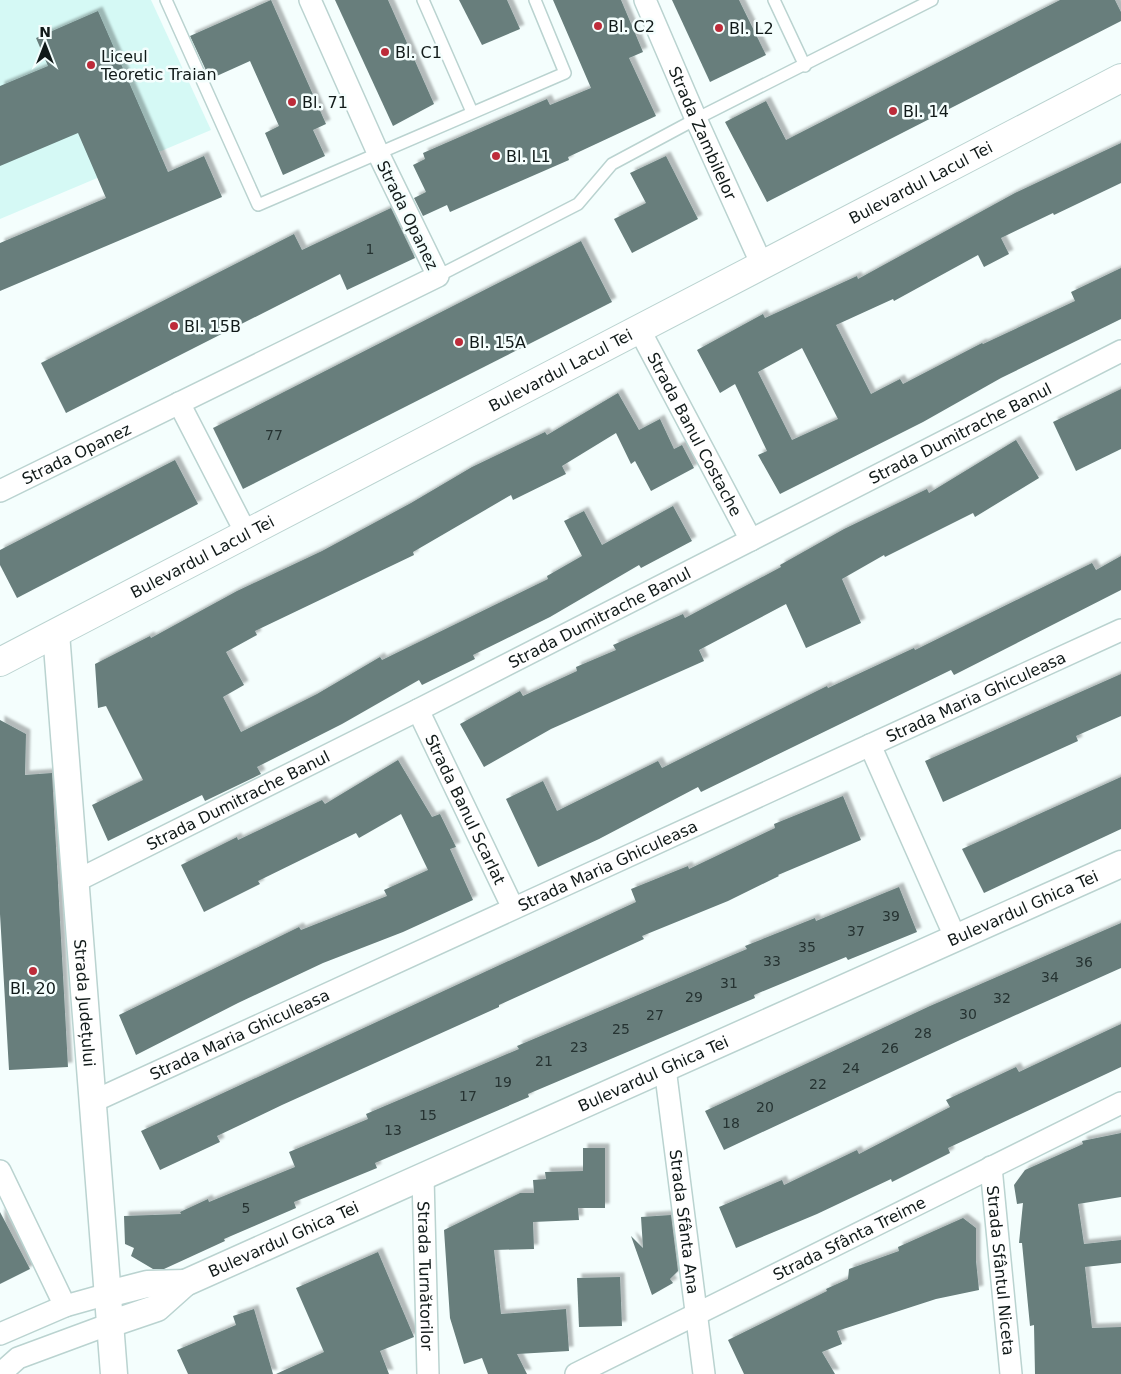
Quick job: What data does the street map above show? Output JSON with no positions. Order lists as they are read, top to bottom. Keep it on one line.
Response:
{"streets":{"main road":["Bulevardul Lacul Tei"],"street":["Strada Zambilelor","Strada Opanez","Strada Dumitrache Banul","Strada Banul Costache","Strada Maria Ghiculeasa","Strada Banul Scarlat","Bulevardul Ghica Tei","Strada Județului","Strada Sfânta Ana","Strada Sfânta Treime","Strada Sfântul Niceta","Strada Turnătorilor"]},"crossings":[["Strada Zambilelor","Bulevardul Lacul Tei"],["Bulevardul Lacul Tei","Strada Banul Costache"],["Bulevardul Lacul Tei","Strada Județului"],["Strada Dumitrache Banul","Strada Banul Costache"],["Strada Dumitrache Banul","Strada Banul Scarlat"],["Strada Dumitrache Banul","Strada Județului"],["Strada Maria Ghiculeasa","Strada Banul Scarlat"],["Strada Maria Ghiculeasa","Strada Județului"],["Bulevardul Ghica Tei","Strada Județului"],["Bulevardul Ghica Tei","Strada Sfânta Ana"],["Bulevardul Ghica Tei","Strada Turnătorilor"],["Strada Sfânta Ana","Strada Sfânta Treime"],["Strada Sfânta Treime","Strada Sfântul Niceta"]],"places":["Bl. C2","Bl. L2","Bl. C1","Liceul Teoretic Traian","Bl. 71","Bl. 14","Bl. L1","Bl. 15B","Bl. 15A","Bl. 20"],"house_numbers":["1","77","39","37","35","33","36","34","31","29","32","30","27","25","28","23","26","21","24","19","22","17","20","15","18","13","5"],"north":"top"}
